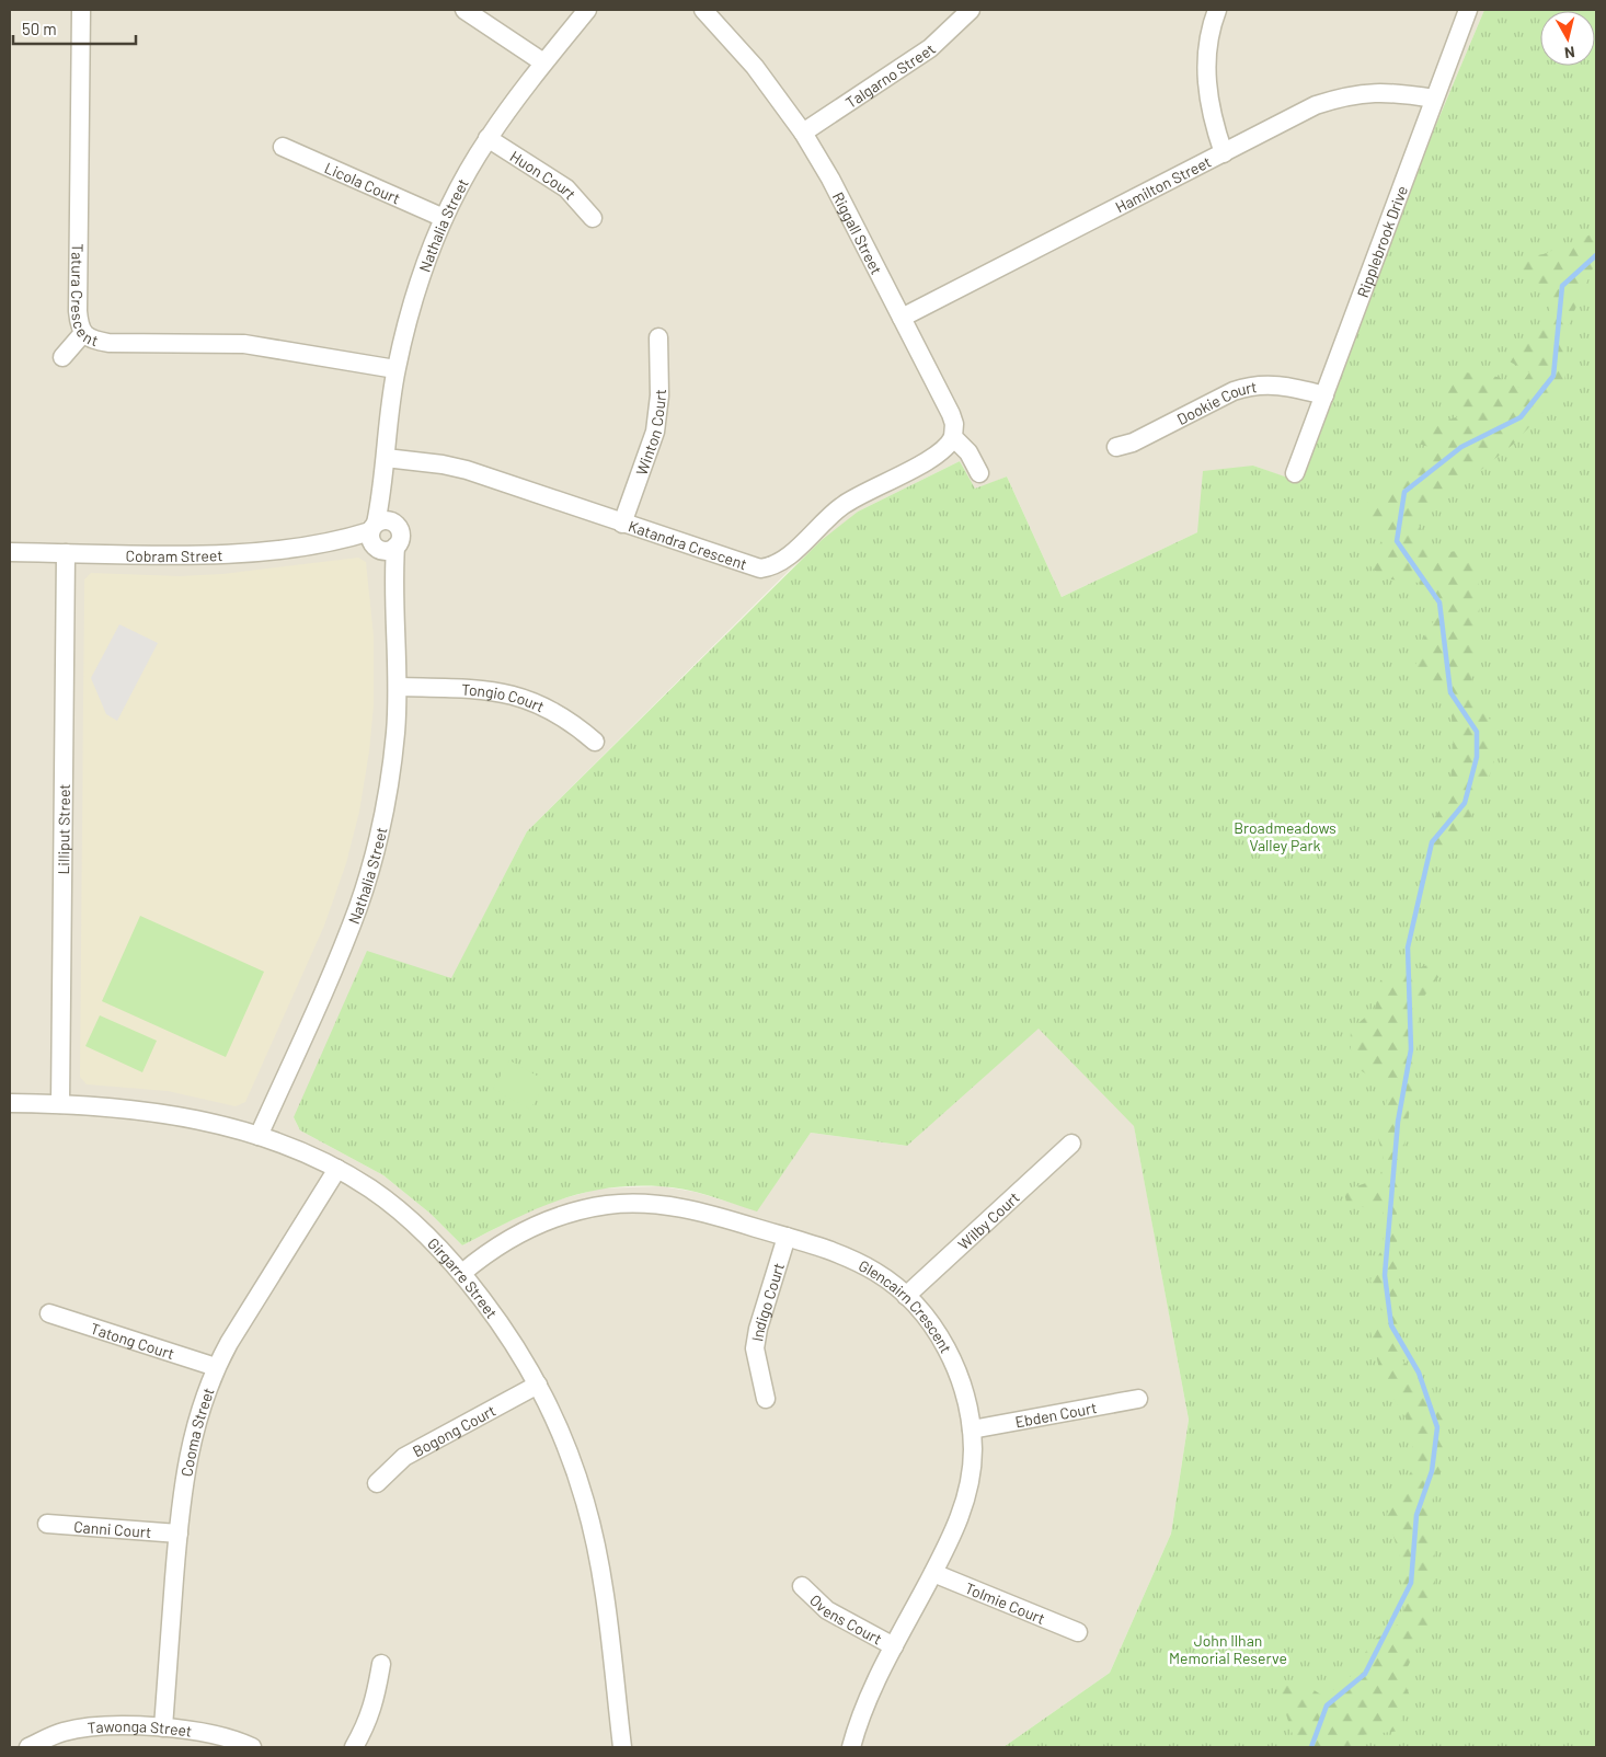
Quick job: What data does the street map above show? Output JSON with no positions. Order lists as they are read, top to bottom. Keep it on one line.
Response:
{"streets":{"street":["Talgarno Street","Huon Court","Licola Court","Hamilton Street","Nathalia Street","Riggall Street","Ripplebrook Drive","Tatura Crescent","Dookie Court","Winton Court","Katandra Crescent","Cobram Street","Tongio Court","Lilliput Street","Wilby Court","Girgarre Street","Indigo Court","Glencairn Crescent","Tatong Court","Ebden Court","Bogong Court","Cooma Street","Canni Court","Tolmie Court","Ovens Court","Tawonga Street"]},"crossings":[["Talgarno Street","Riggall Street"],["Huon Court","Nathalia Street"],["Licola Court","Nathalia Street"],["Hamilton Street","Riggall Street"],["Hamilton Street","Ripplebrook Drive"],["Nathalia Street","Tatura Crescent"],["Nathalia Street","Katandra Crescent"],["Nathalia Street","Cobram Street"],["Nathalia Street","Tongio Court"],["Nathalia Street","Girgarre Street"],["Riggall Street","Katandra Crescent"],["Ripplebrook Drive","Dookie Court"],["Winton Court","Katandra Crescent"],["Cobram Street","Lilliput Street"],["Lilliput Street","Girgarre Street"],["Wilby Court","Glencairn Crescent"],["Girgarre Street","Glencairn Crescent"],["Girgarre Street","Bogong Court"],["Girgarre Street","Cooma Street"],["Indigo Court","Glencairn Crescent"],["Glencairn Crescent","Ebden Court"],["Glencairn Crescent","Tolmie Court"],["Glencairn Crescent","Ovens Court"],["Tatong Court","Cooma Street"],["Cooma Street","Canni Court"],["Cooma Street","Tawonga Street"]],"parks":["Broadmeadows Valley Park","John Ilhan Memorial Reserve"],"scale_bar":"50 m","north":"bottom"}
